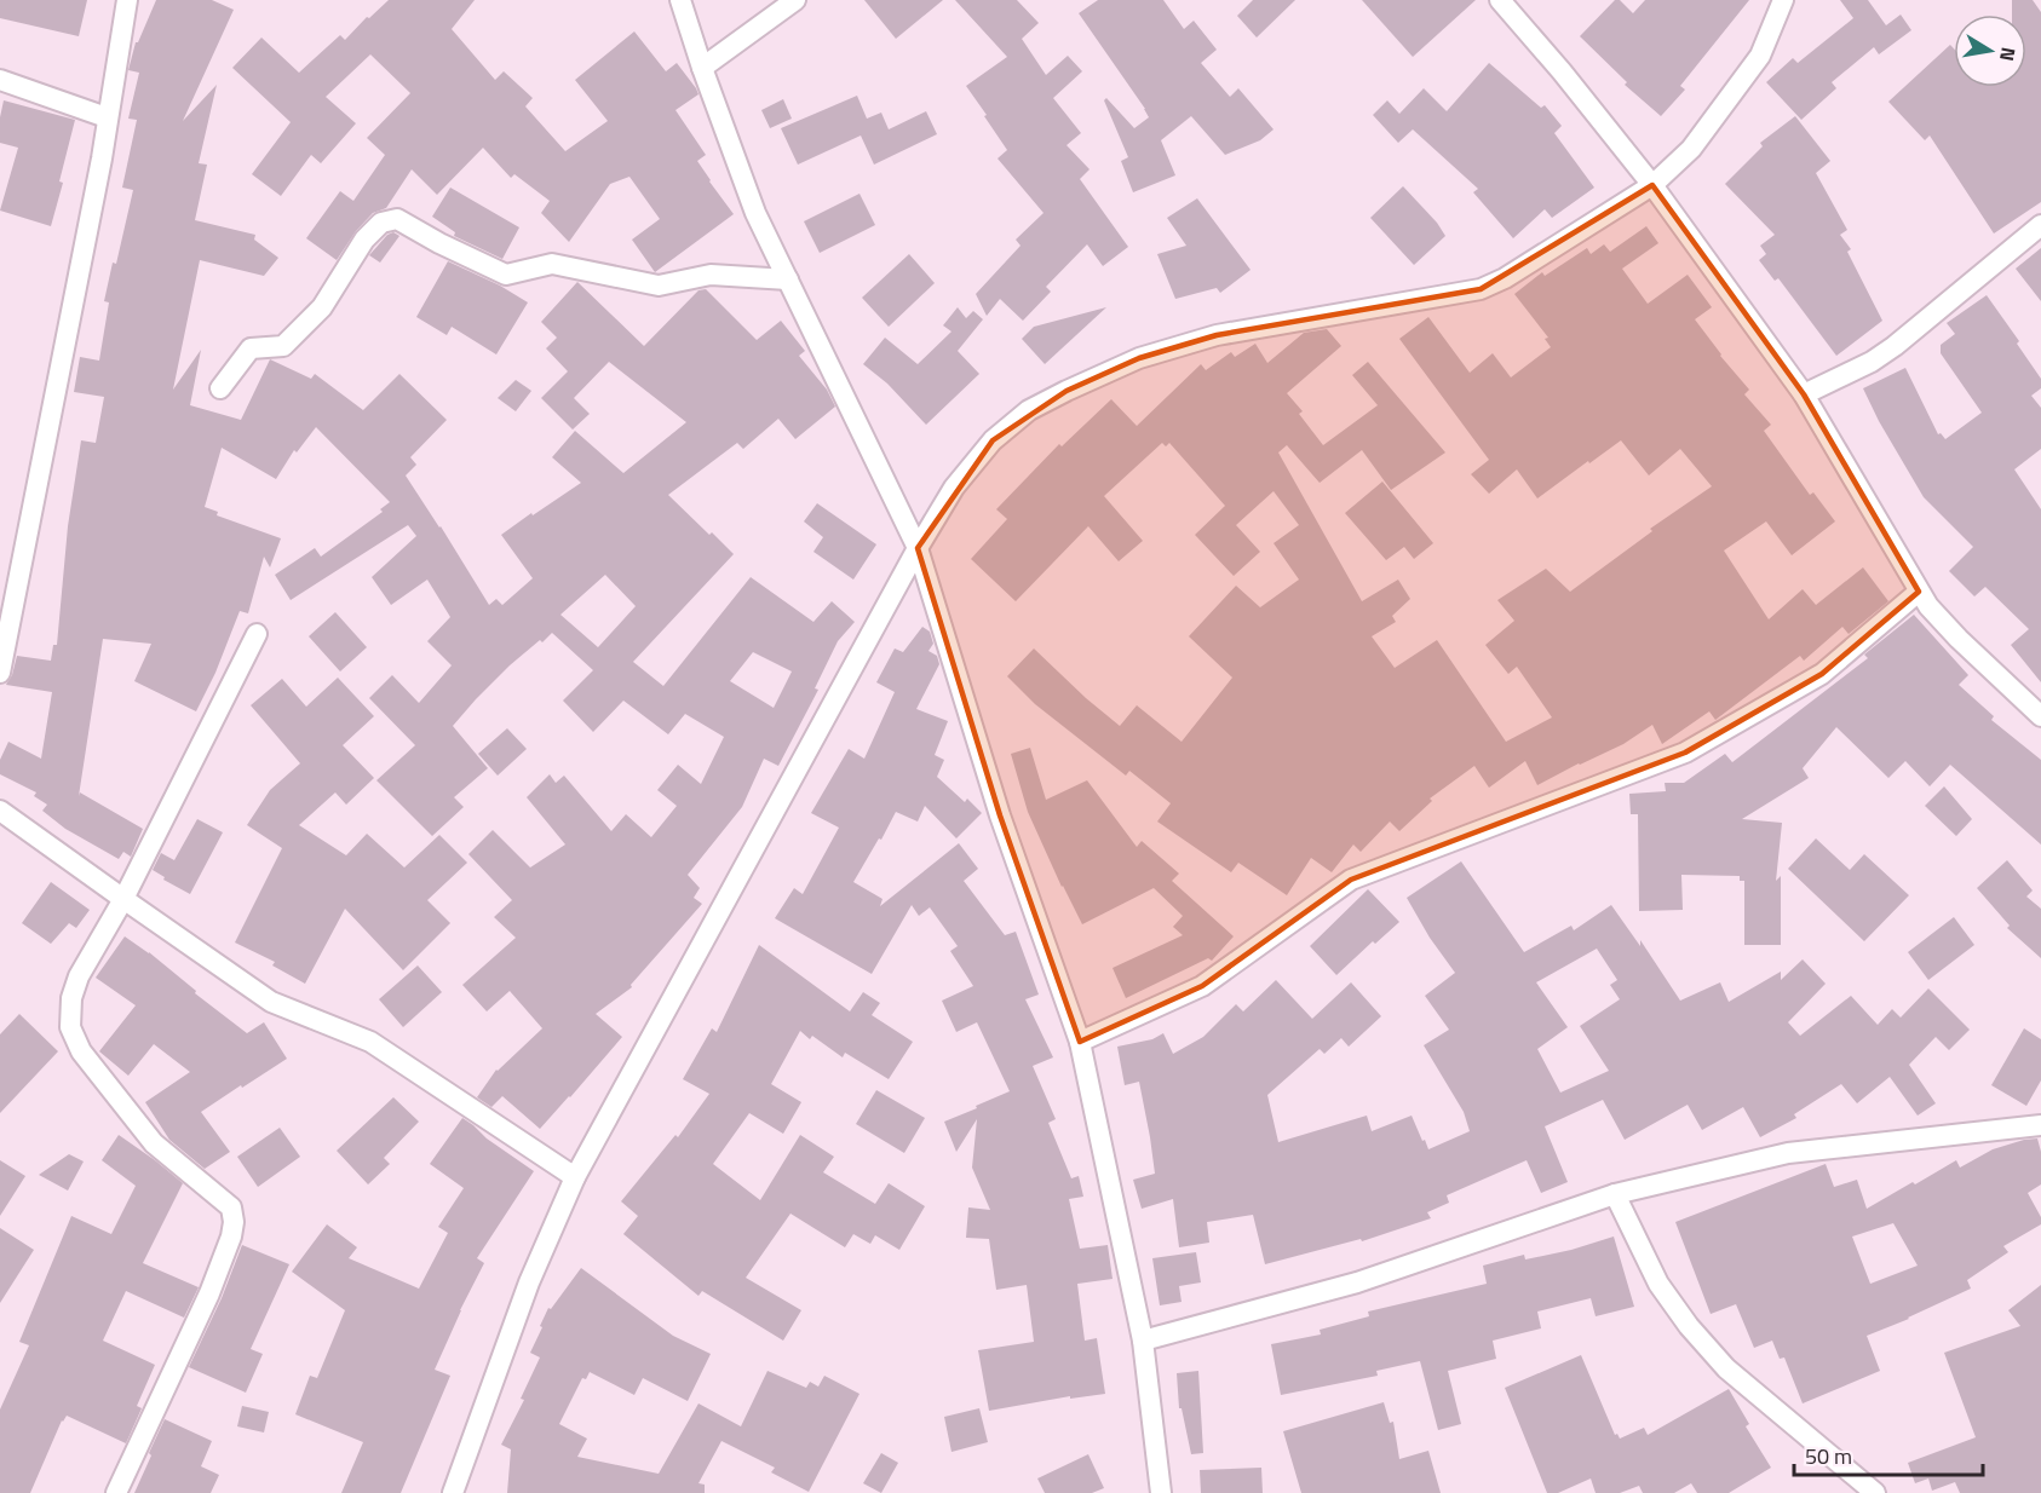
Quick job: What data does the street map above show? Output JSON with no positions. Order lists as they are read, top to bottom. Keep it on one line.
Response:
{"scale_bar":"50 m","north":"right"}
